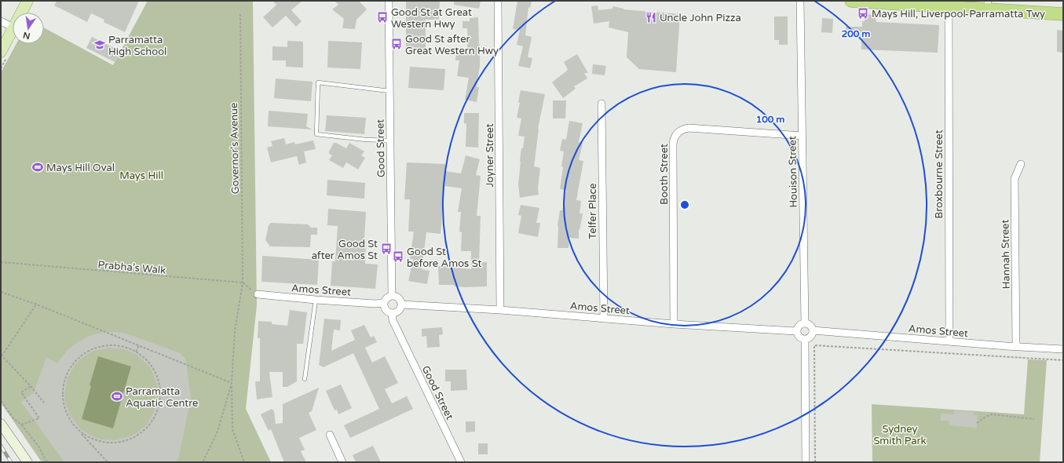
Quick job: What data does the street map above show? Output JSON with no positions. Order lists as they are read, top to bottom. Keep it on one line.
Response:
{"streets":{"street":["Good Street","Joyner Street","Houison Street","Booth Street","Broxbourne Street","Telfer Place","Hannah Street","Amos Street"],"path":["Governor's Avenue","Prabha’s Walk"]},"crossings":[["Governor's Avenue","Prabha’s Walk"],["Good Street","Amos Street"],["Joyner Street","Amos Street"],["Houison Street","Booth Street"],["Houison Street","Amos Street"],["Booth Street","Amos Street"],["Broxbourne Street","Amos Street"],["Telfer Place","Amos Street"],["Hannah Street","Amos Street"]],"parks":["Mays Hill","Sydney Smith Park"],"places":{"bus stop":["Mays Hill, Liverpool-Parramatta Twy","Good St at Great Western Hwy","Good St after Great Western Hwy","Good St after Amos St","Good St before Amos St"],"restaurant":["Uncle John Pizza"],"school or university":["Parramatta High School"],"sports":["Mays Hill Oval","Parramatta Aquatic Centre"]},"north":"bottom","rings":["200 m","100 m"]}
